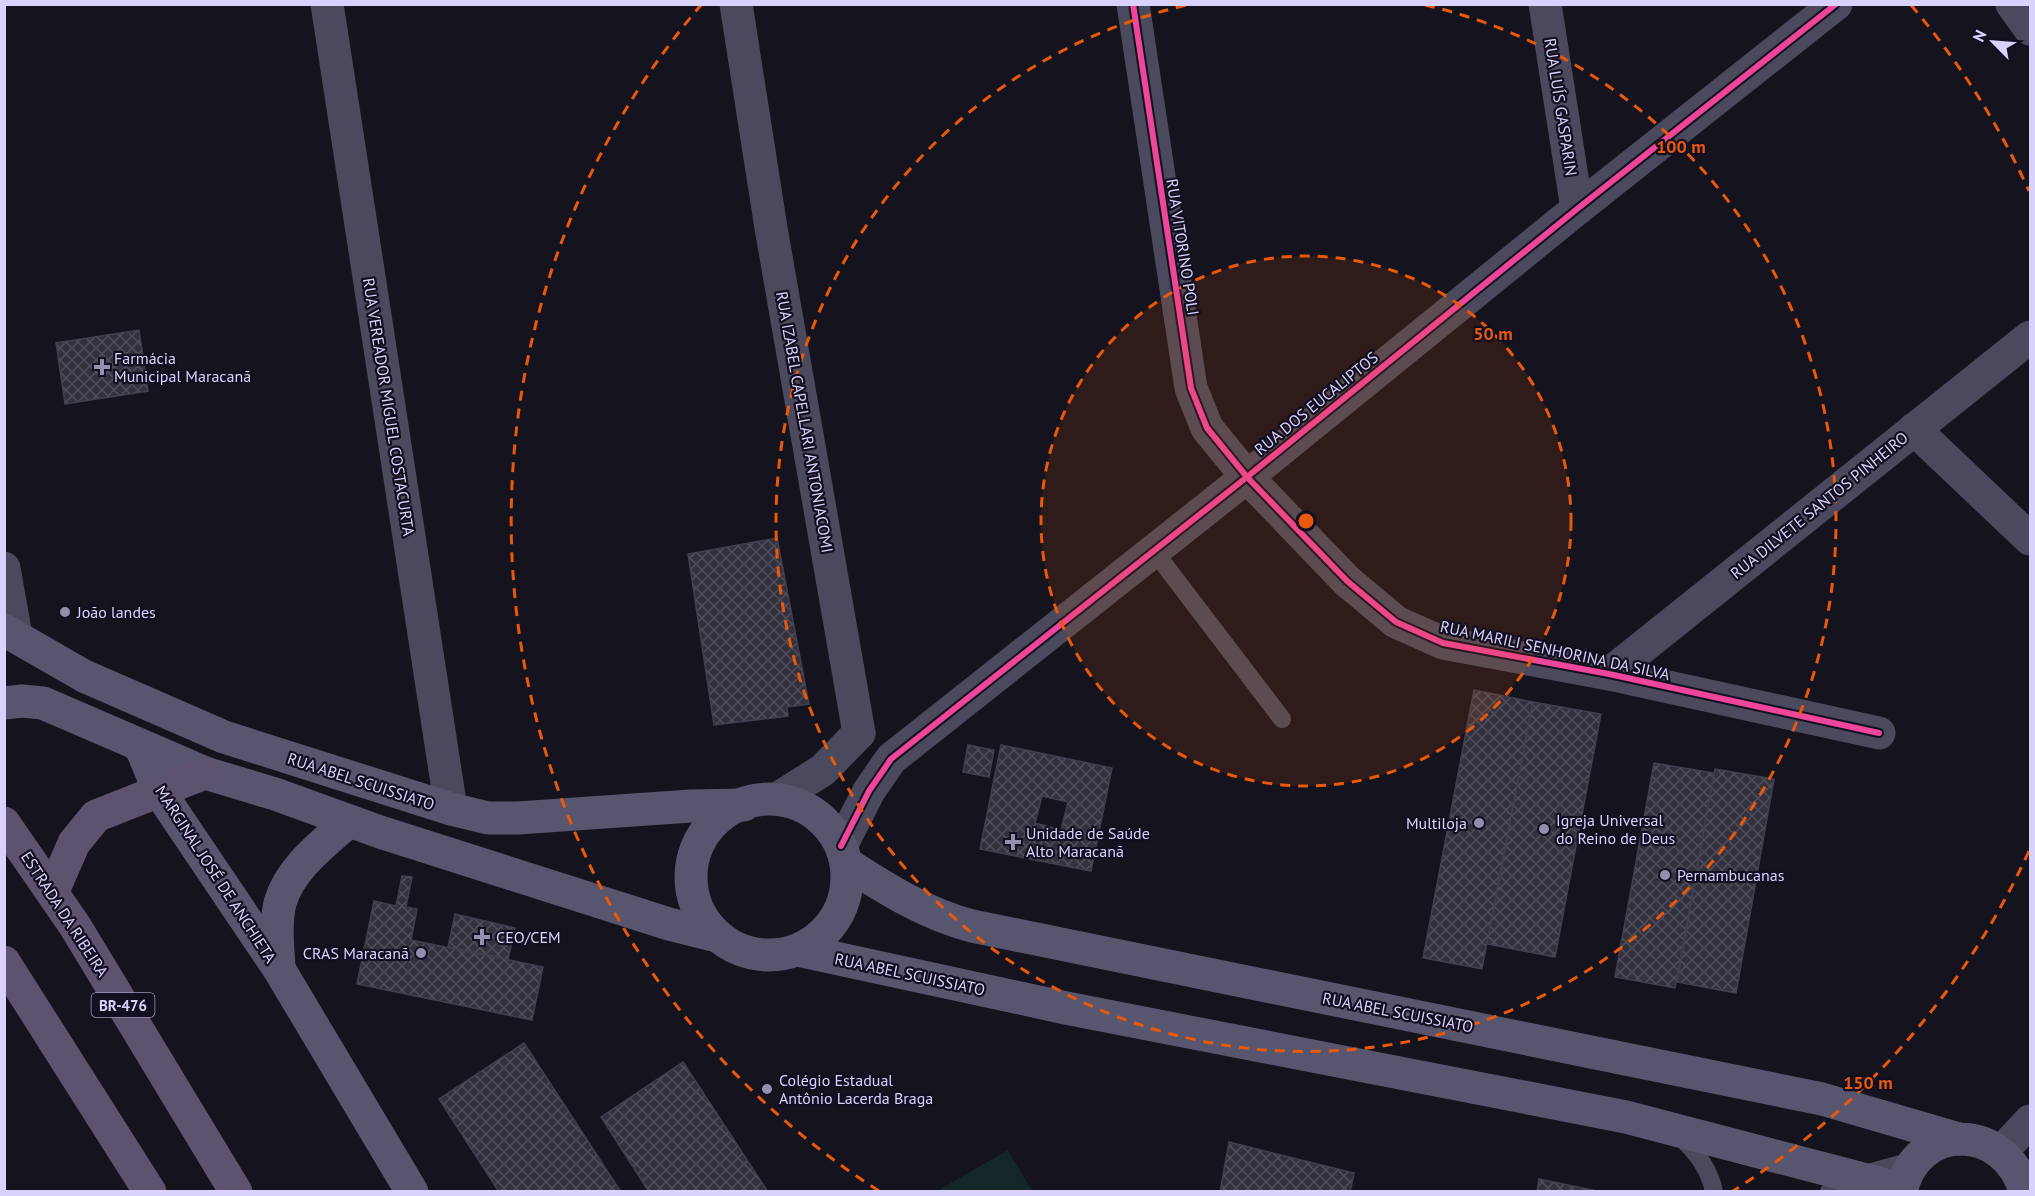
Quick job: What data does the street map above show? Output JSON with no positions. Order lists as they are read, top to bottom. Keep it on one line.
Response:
{"streets":{"main road":["RUA ABEL SCUISSIATO","MARGINAL JOSÉ DE ANCHIETA","ESTRADA DA RIBEIRA","BR-476"],"street":["RUA LUÍS GASPARIN","RUA VITORINO POLI","RUA DOS EUCALIPTOS","RUA VEREADOR MIGUEL COSTACURTA","RUA IZABEL CAPELLARI ANTONIACOMI","RUA DILVETE SANTOS PINHEIRO","RUA MARILI SENHORINA DA SILVA"]},"crossings":[["RUA LUÍS GASPARIN","RUA DOS EUCALIPTOS"],["RUA VITORINO POLI","RUA DOS EUCALIPTOS"],["RUA VITORINO POLI","RUA MARILI SENHORINA DA SILVA"],["RUA DOS EUCALIPTOS","RUA MARILI SENHORINA DA SILVA"],["RUA DOS EUCALIPTOS","RUA ABEL SCUISSIATO"],["RUA VEREADOR MIGUEL COSTACURTA","RUA ABEL SCUISSIATO"],["RUA DILVETE SANTOS PINHEIRO","RUA MARILI SENHORINA DA SILVA"]],"places":{"health":["Farmácia Municipal Maracanã","Unidade de Saúde Alto Maracanã","CEO/CEM"],"other":["João landes","Multiloja","Igreja Universal do Reino de Deus","Pernambucanas","CRAS Maracanã","Colégio Estadual Antônio Lacerda Braga"]},"north":"top left","rings":["100 m","50 m","150 m"]}
